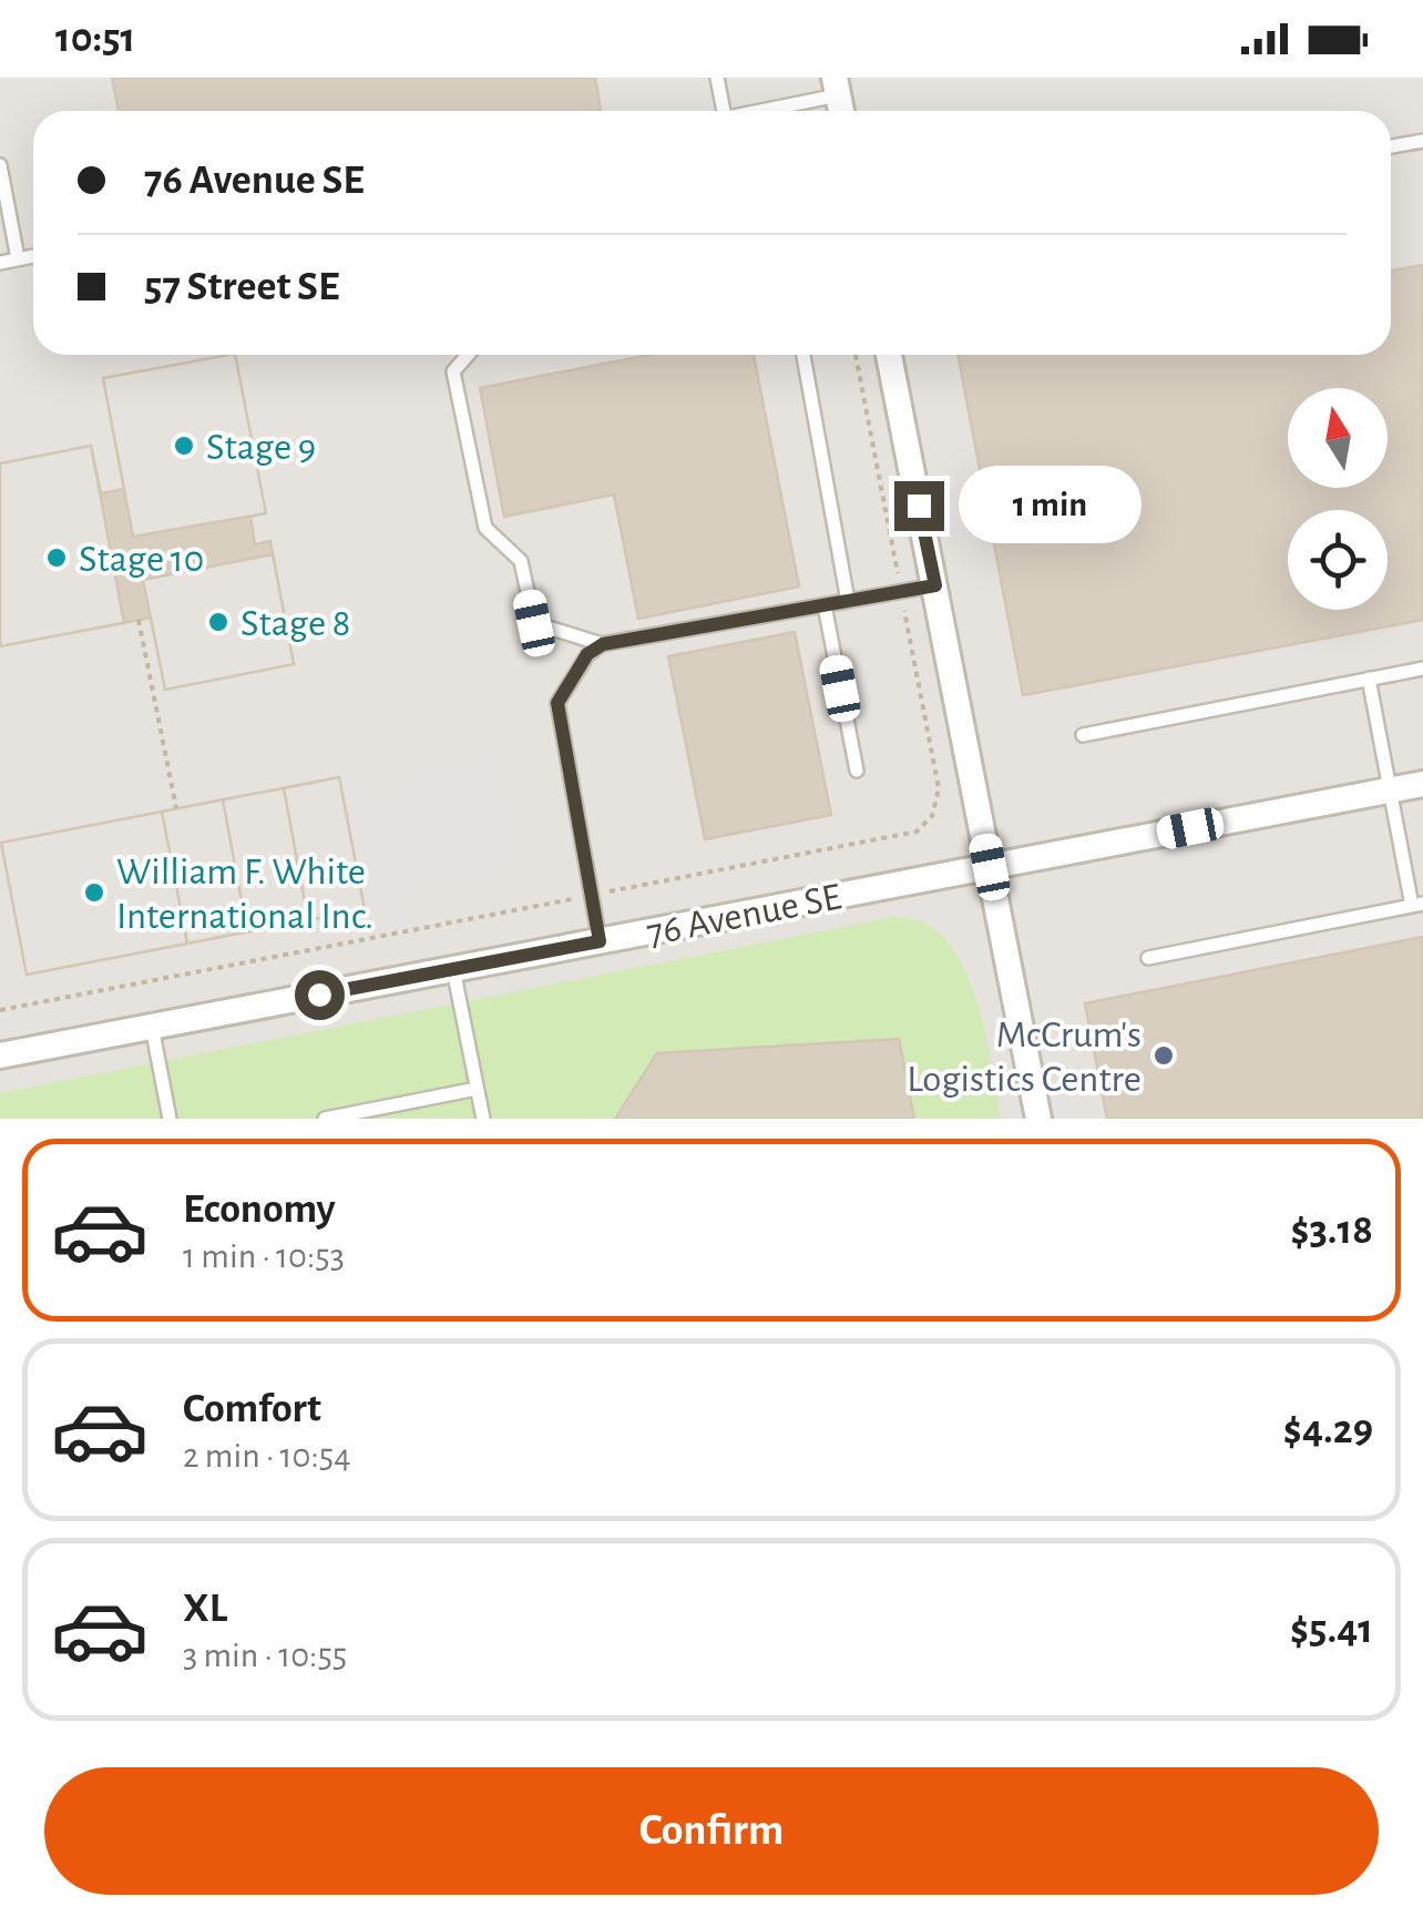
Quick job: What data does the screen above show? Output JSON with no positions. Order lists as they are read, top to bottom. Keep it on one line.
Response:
{"streets":{"street":["76 Avenue SE"]},"places":["Stage 9","Stage 10","Stage 8","William F. White International Inc.","McCrum's Logistics Centre"],"north":"top","page":{"status":"10:51","banner":["76 Avenue SE","57 Street SE"],"bubble":"1 min","list":[{"name":"Economy","note":"1 min · 10:53","value":"$3.18"},{"name":"Comfort","note":"2 min · 10:54","value":"$4.29"},{"name":"XL","note":"3 min · 10:55","value":"$5.41"}],"buttons":"Confirm"}}
